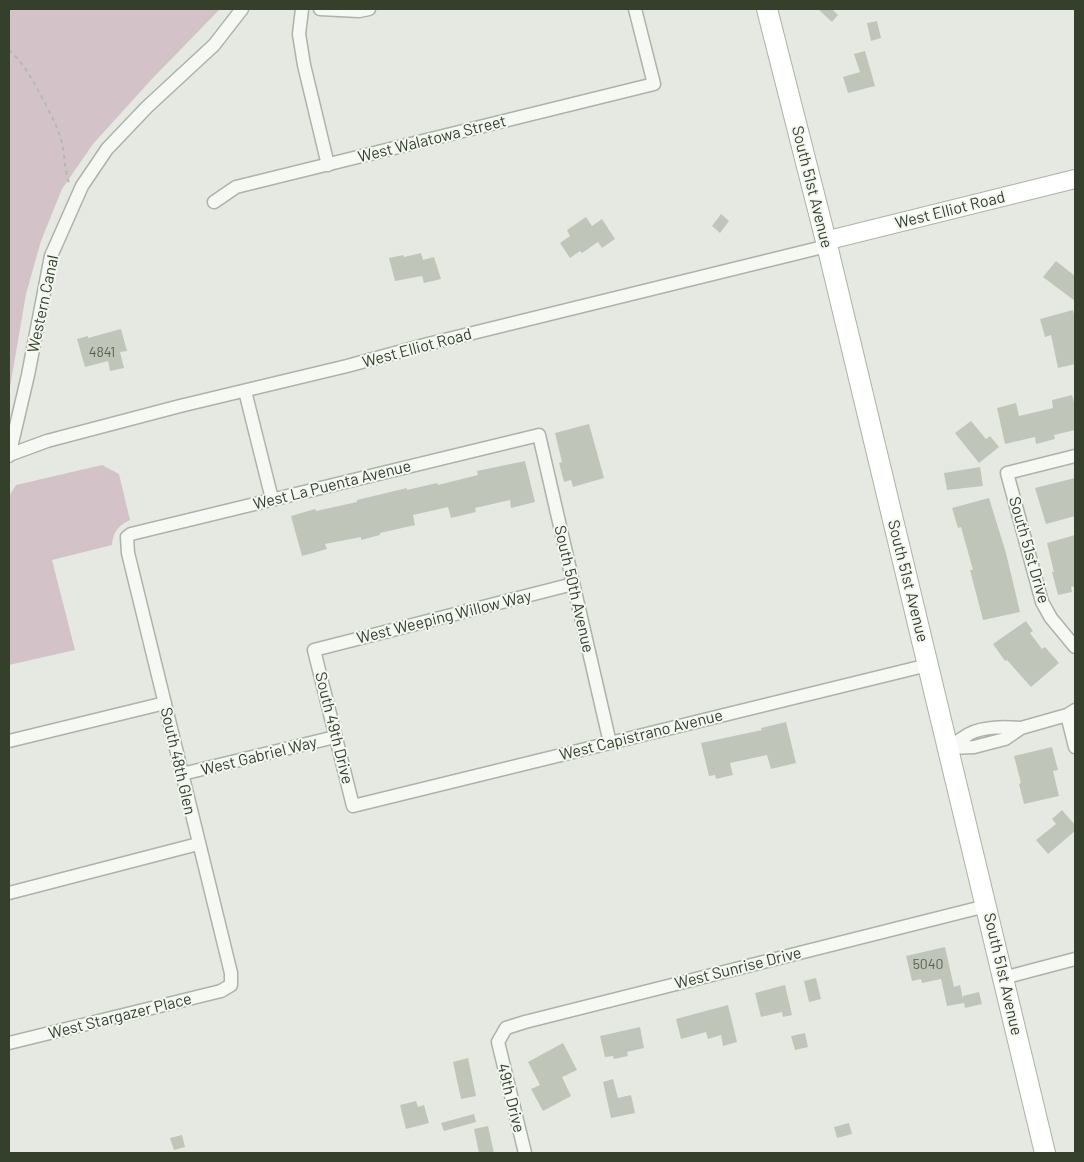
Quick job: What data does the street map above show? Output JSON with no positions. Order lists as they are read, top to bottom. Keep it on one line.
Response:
{"streets":{"main road":["South 51st Avenue","West Elliot Road"],"street":["West Walatowa Street","Western Canal","West La Puenta Avenue","South 51st Drive","South 50th Avenue","West Weeping Willow Way","South 49th Drive","West Capistrano Avenue","West Gabriel Way","South 48th Glen","West Sunrise Drive","West Stargazer Place","49th Drive"]},"crossings":[["South 51st Avenue","West Elliot Road"],["South 51st Avenue","West Capistrano Avenue"],["South 51st Avenue","West Sunrise Drive"],["West Elliot Road","Western Canal"],["West La Puenta Avenue","South 50th Avenue"],["West La Puenta Avenue","South 48th Glen"],["South 50th Avenue","West Weeping Willow Way"],["South 50th Avenue","West Capistrano Avenue"],["West Weeping Willow Way","South 49th Drive"],["South 49th Drive","West Capistrano Avenue"],["South 49th Drive","West Gabriel Way"],["West Gabriel Way","South 48th Glen"],["South 48th Glen","West Stargazer Place"],["West Sunrise Drive","49th Drive"]],"house_numbers":["4841","5040"]}
